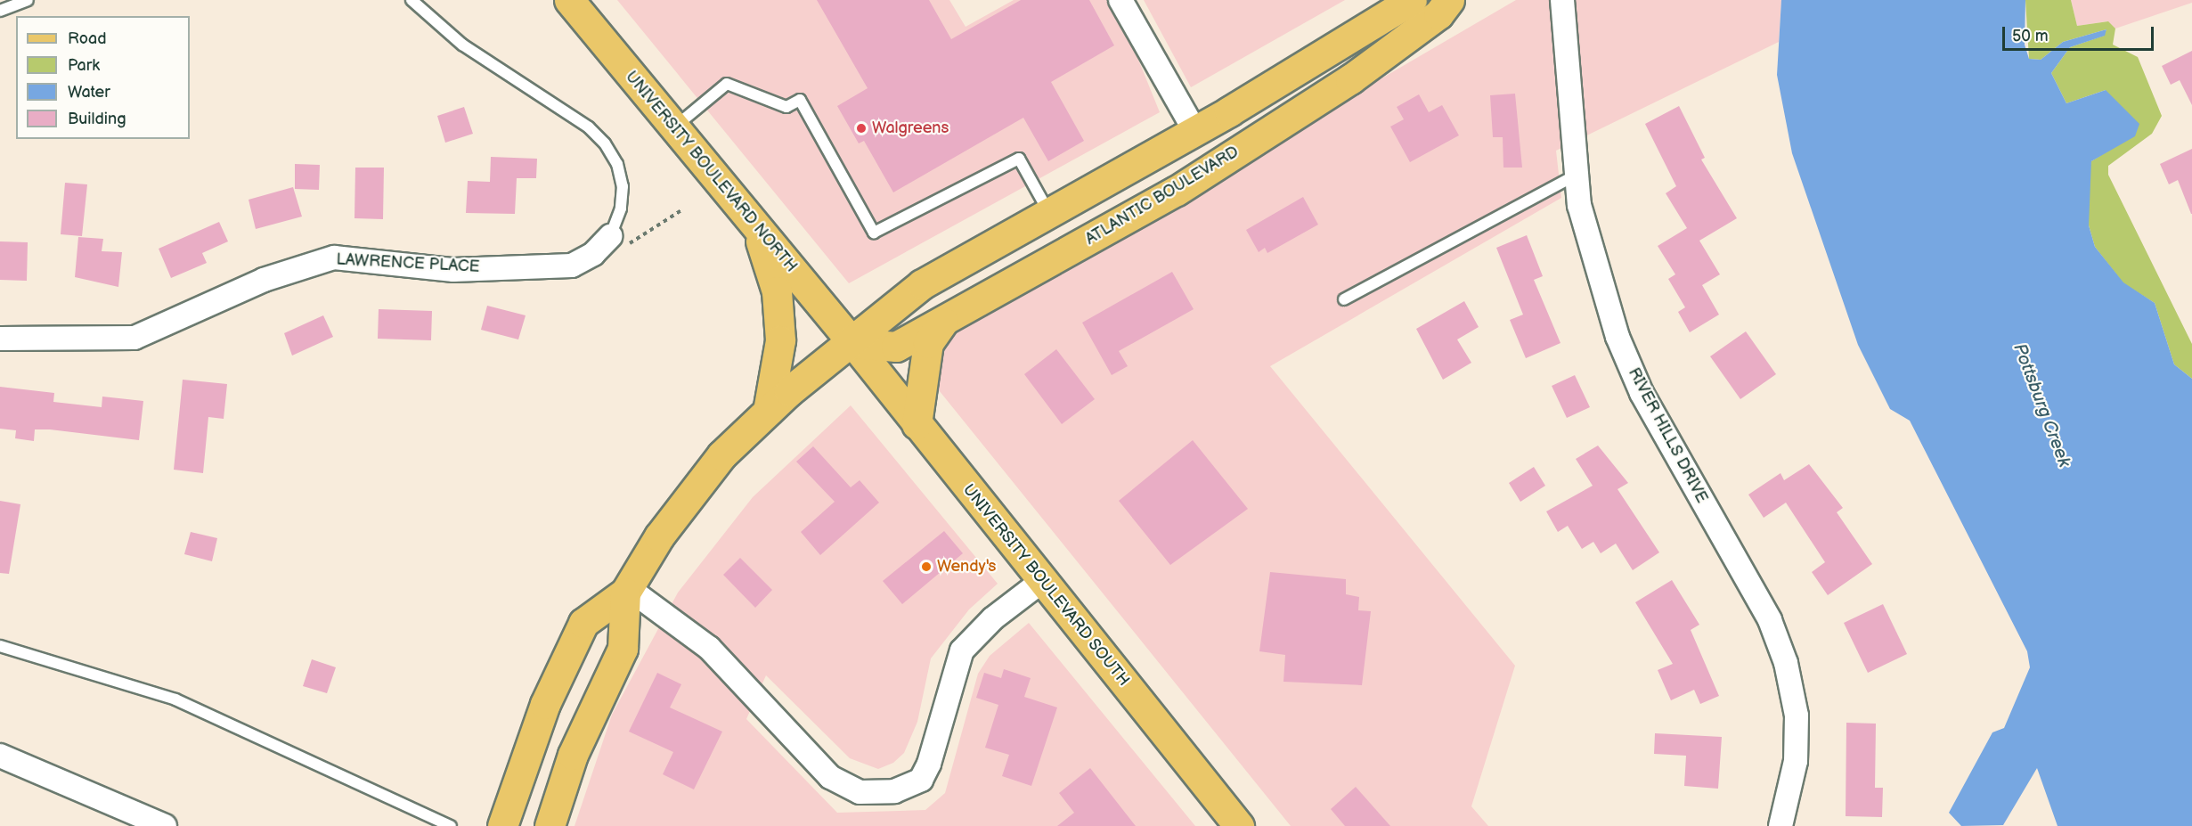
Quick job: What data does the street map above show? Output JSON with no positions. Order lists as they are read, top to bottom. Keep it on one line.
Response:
{"streets":{"main road":["UNIVERSITY BOULEVARD NORTH","ATLANTIC BOULEVARD","UNIVERSITY BOULEVARD SOUTH"],"street":["LAWRENCE PLACE","RIVER HILLS DRIVE"]},"crossings":[["UNIVERSITY BOULEVARD NORTH","ATLANTIC BOULEVARD"],["UNIVERSITY BOULEVARD NORTH","UNIVERSITY BOULEVARD SOUTH"],["ATLANTIC BOULEVARD","UNIVERSITY BOULEVARD SOUTH"]],"water":["Pottsburg Creek"],"places":["Walgreens","Wendy's"],"legend":["Road","Park","Water","Building"],"scale_bar":"50 m"}
